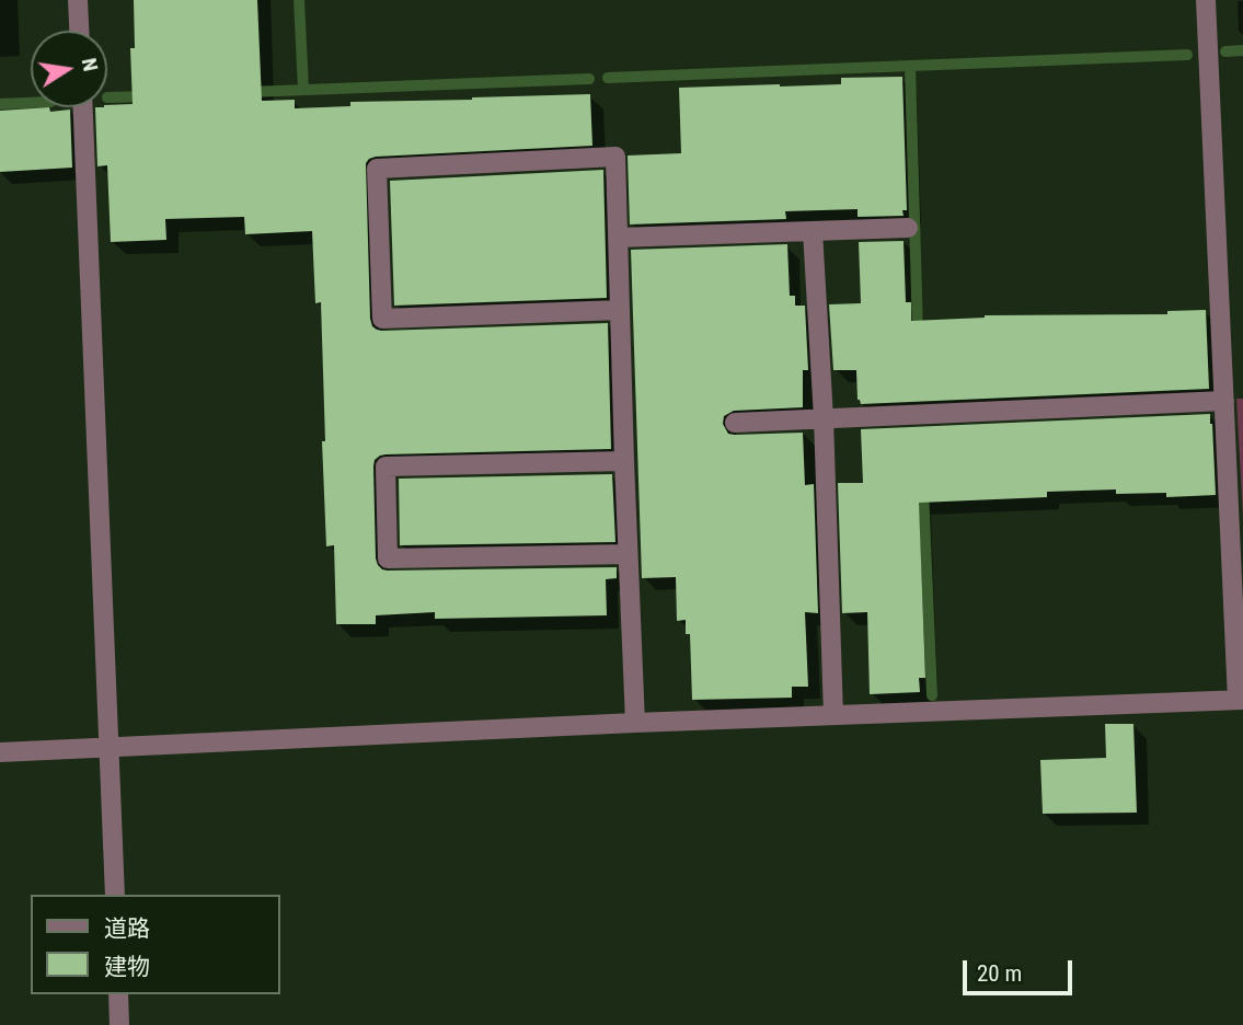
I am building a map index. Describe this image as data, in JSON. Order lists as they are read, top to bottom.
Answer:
{
  "legend": ["道路", "建物"],
  "scale_bar": "20 m",
  "north": "right"
}
